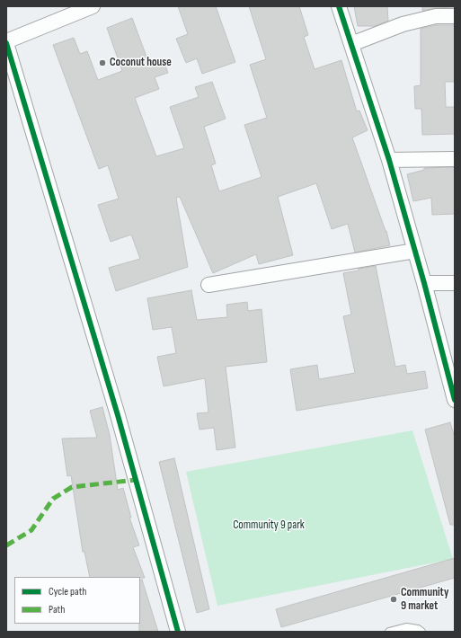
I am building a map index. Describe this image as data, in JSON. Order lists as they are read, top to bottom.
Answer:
{
  "parks": ["Community 9 park"],
  "places": ["Coconut house", "Community 9 market"],
  "legend": ["Cycle path", "Path"]
}
